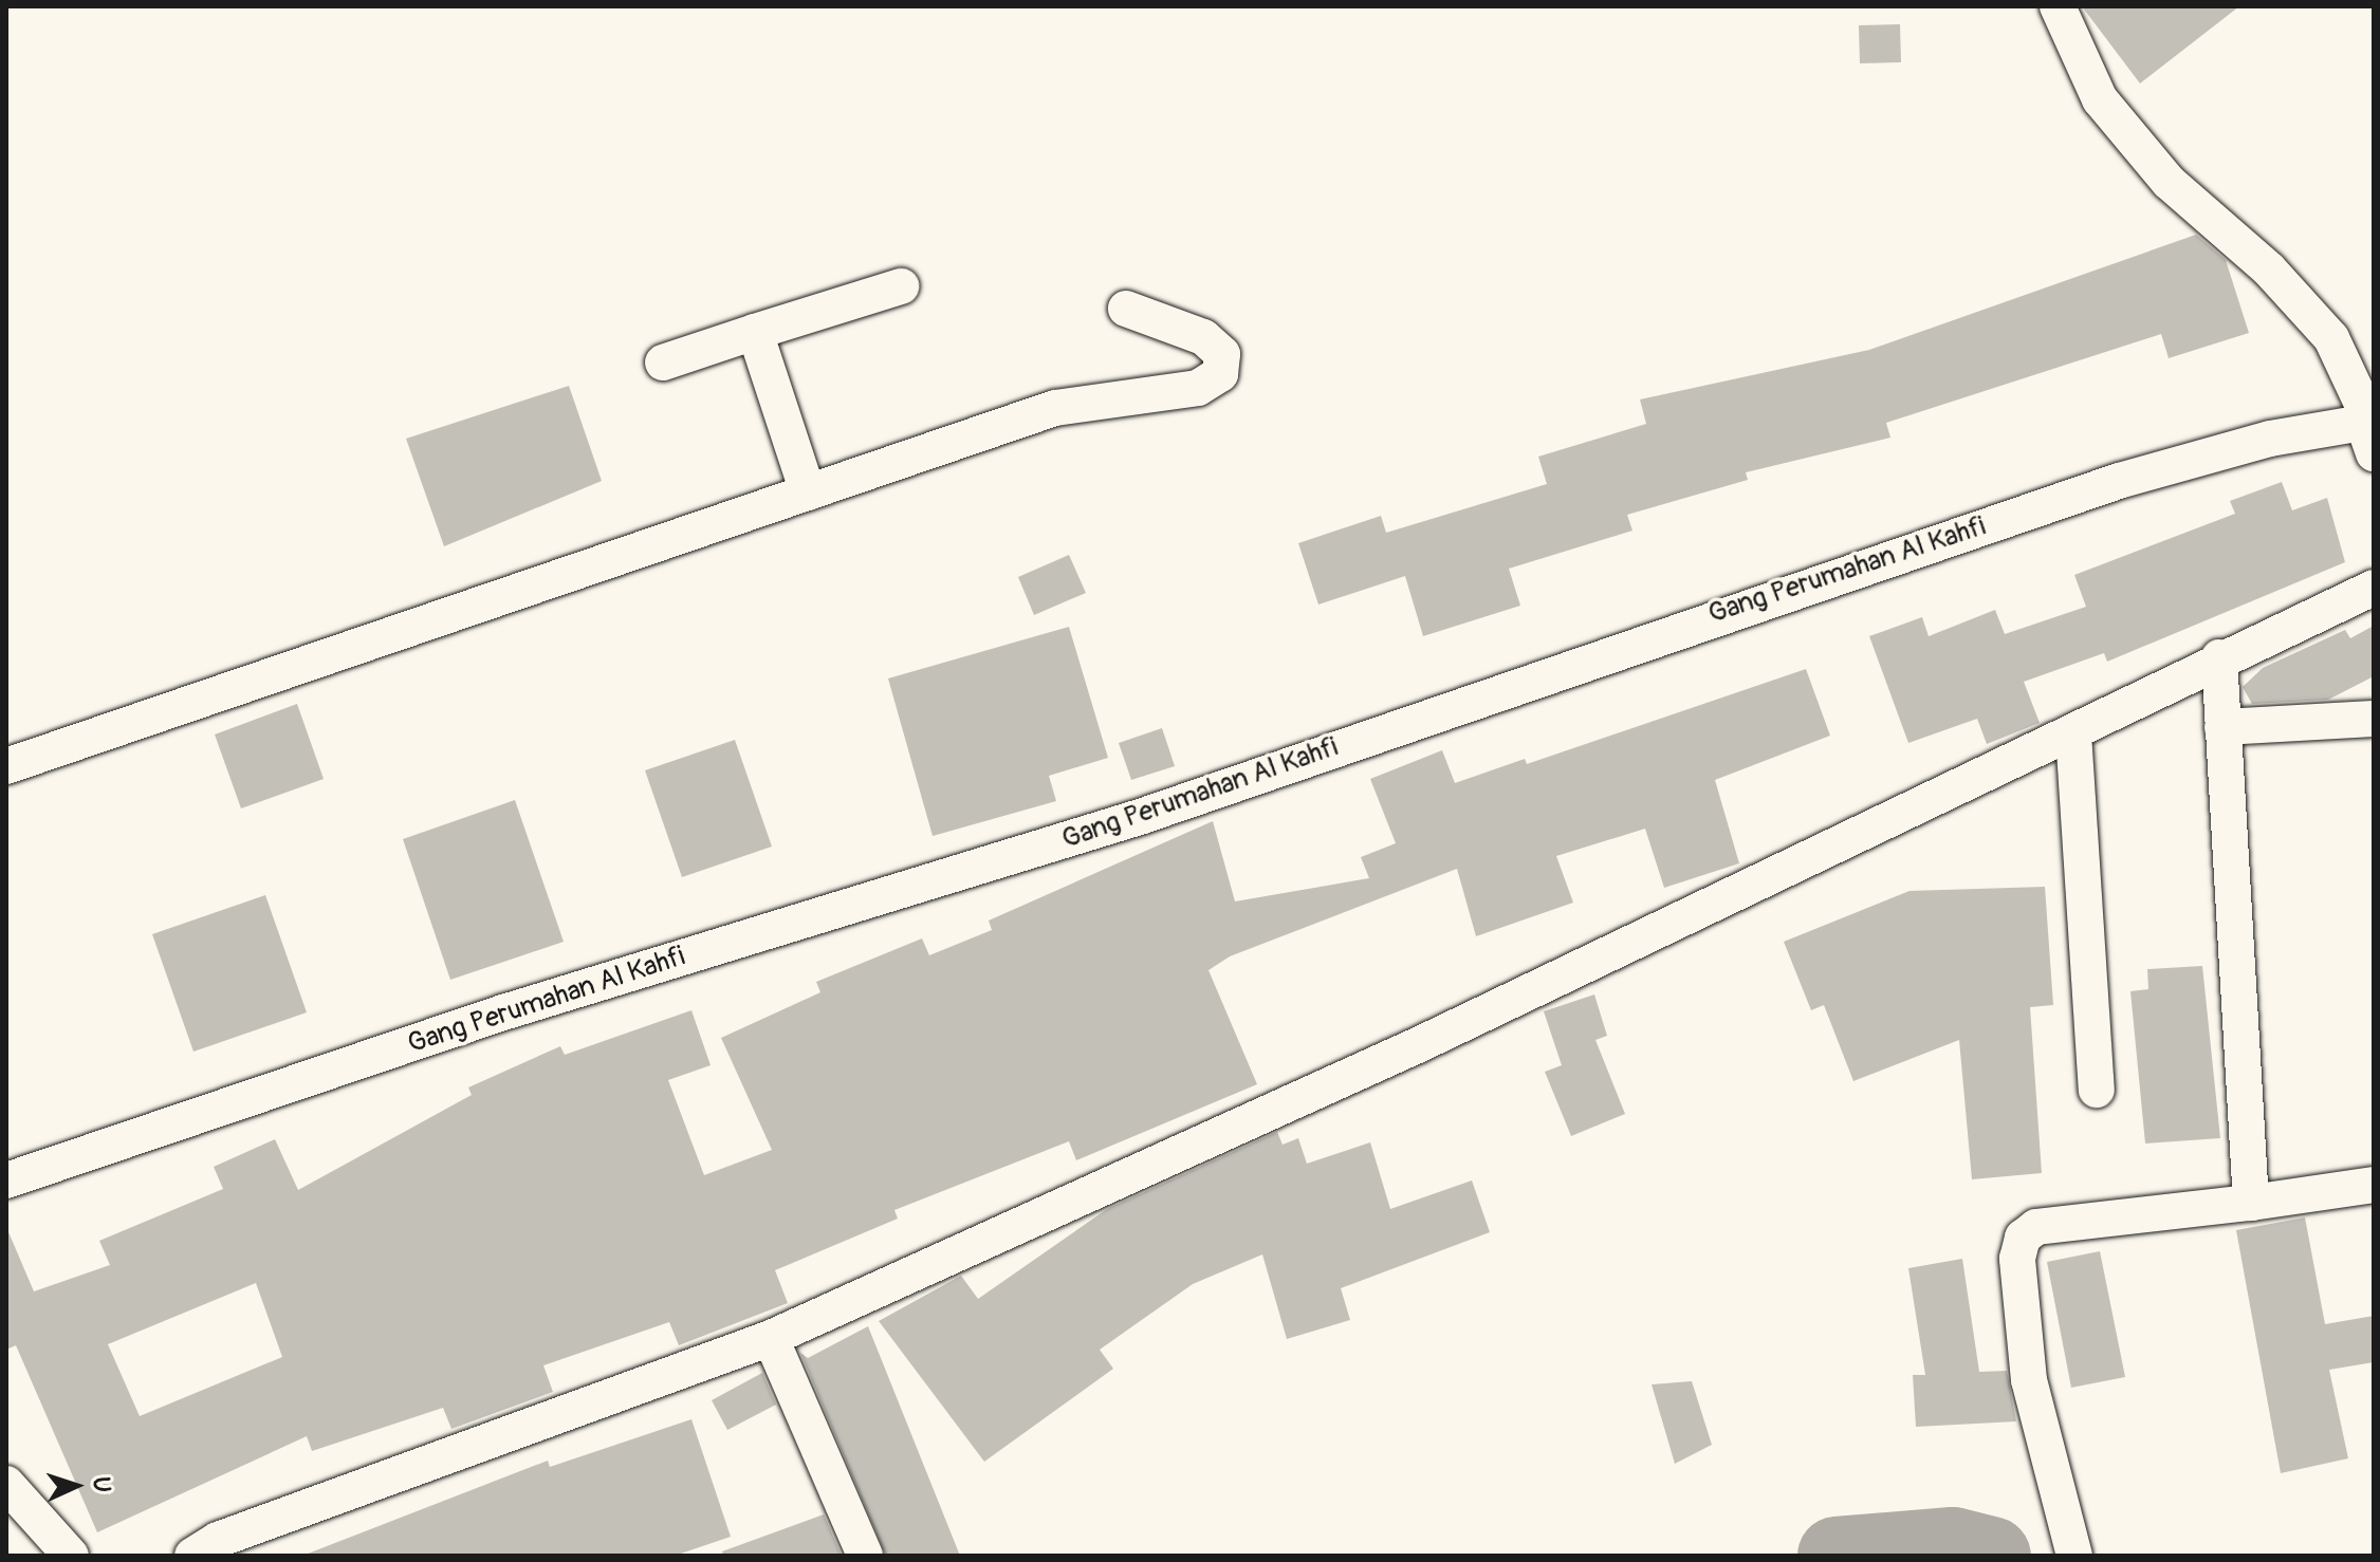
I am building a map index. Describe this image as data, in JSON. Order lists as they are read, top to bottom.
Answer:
{
  "streets": {
    "street": ["Gang Perumahan Al Kahfi"]
  },
  "north": "right"
}
